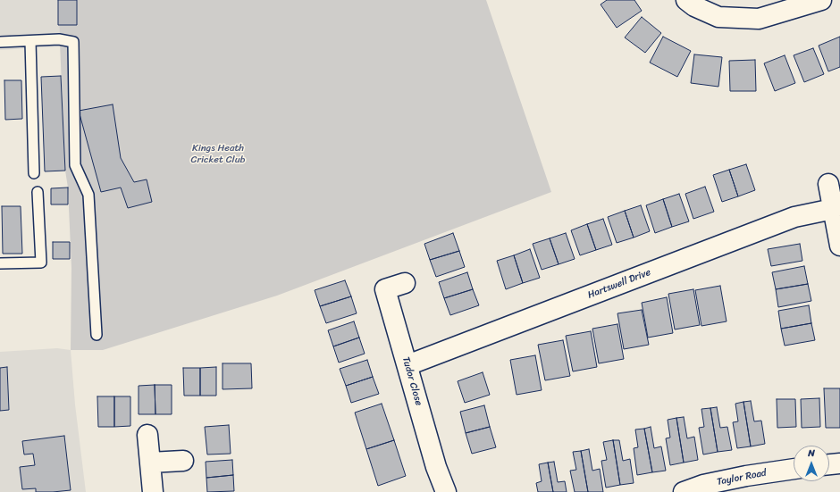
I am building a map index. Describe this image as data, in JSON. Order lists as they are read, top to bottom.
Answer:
{
  "streets": {
    "street": ["Hartswell Drive", "Tudor Close", "Taylor Road"]
  },
  "crossings": [
    ["Hartswell Drive", "Tudor Close"]
  ],
  "parks": ["Kings Heath Cricket Club"],
  "north": "top"
}
